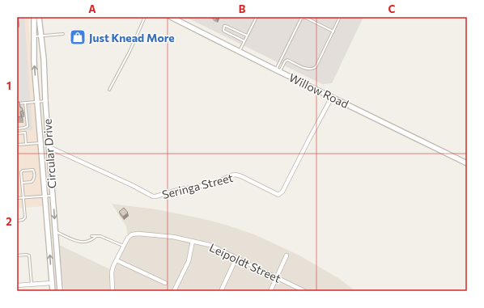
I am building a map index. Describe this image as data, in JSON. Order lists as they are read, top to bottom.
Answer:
{
  "streets": {
    "street": [
      "Willow Road",
      "Circular Drive",
      "Seringa Street",
      "Leipoldt Street"
    ]
  },
  "crossings": [
    ["Willow Road", "Seringa Street"],
    ["Circular Drive", "Seringa Street"]
  ],
  "places": {
    "shop": ["Just Knead More"]
  },
  "grid": {
    "columns": ["A", "B", "C"],
    "rows": ["1", "2"]
  }
}
